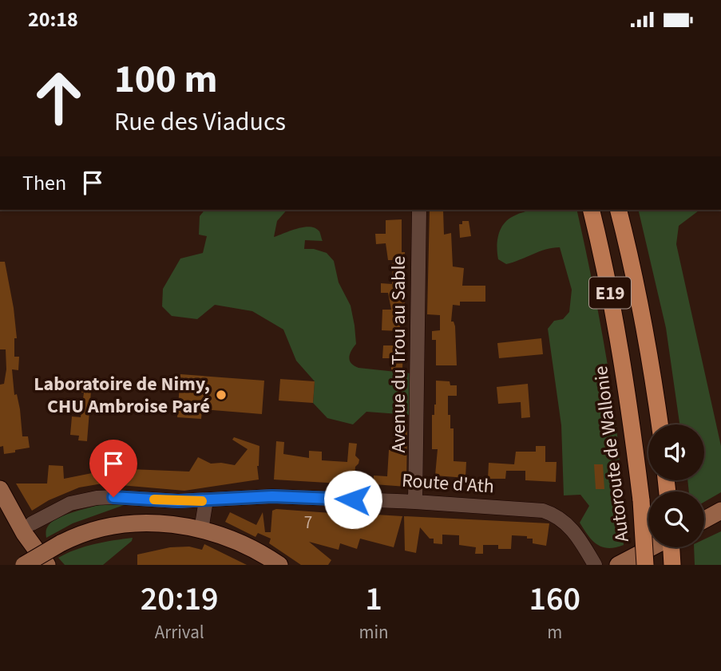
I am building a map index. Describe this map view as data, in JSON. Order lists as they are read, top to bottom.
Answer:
{
  "streets": {
    "highway": ["E19", "Autoroute de Wallonie"],
    "street": ["Avenue du Trou au Sable", "Route d'Ath"]
  },
  "crossings": [
    ["Avenue du Trou au Sable", "Route d'Ath"]
  ],
  "places": ["Laboratoire de Nimy, CHU Ambroise Paré"],
  "house_numbers": ["7"],
  "page": {
    "status": "20:18",
    "turn": ["100 m", "Rue des Viaducs"],
    "then": "Then",
    "eta": [
      "20:19",
      "Arrival",
      "1",
      "min",
      "160",
      "m"
    ]
  }
}
